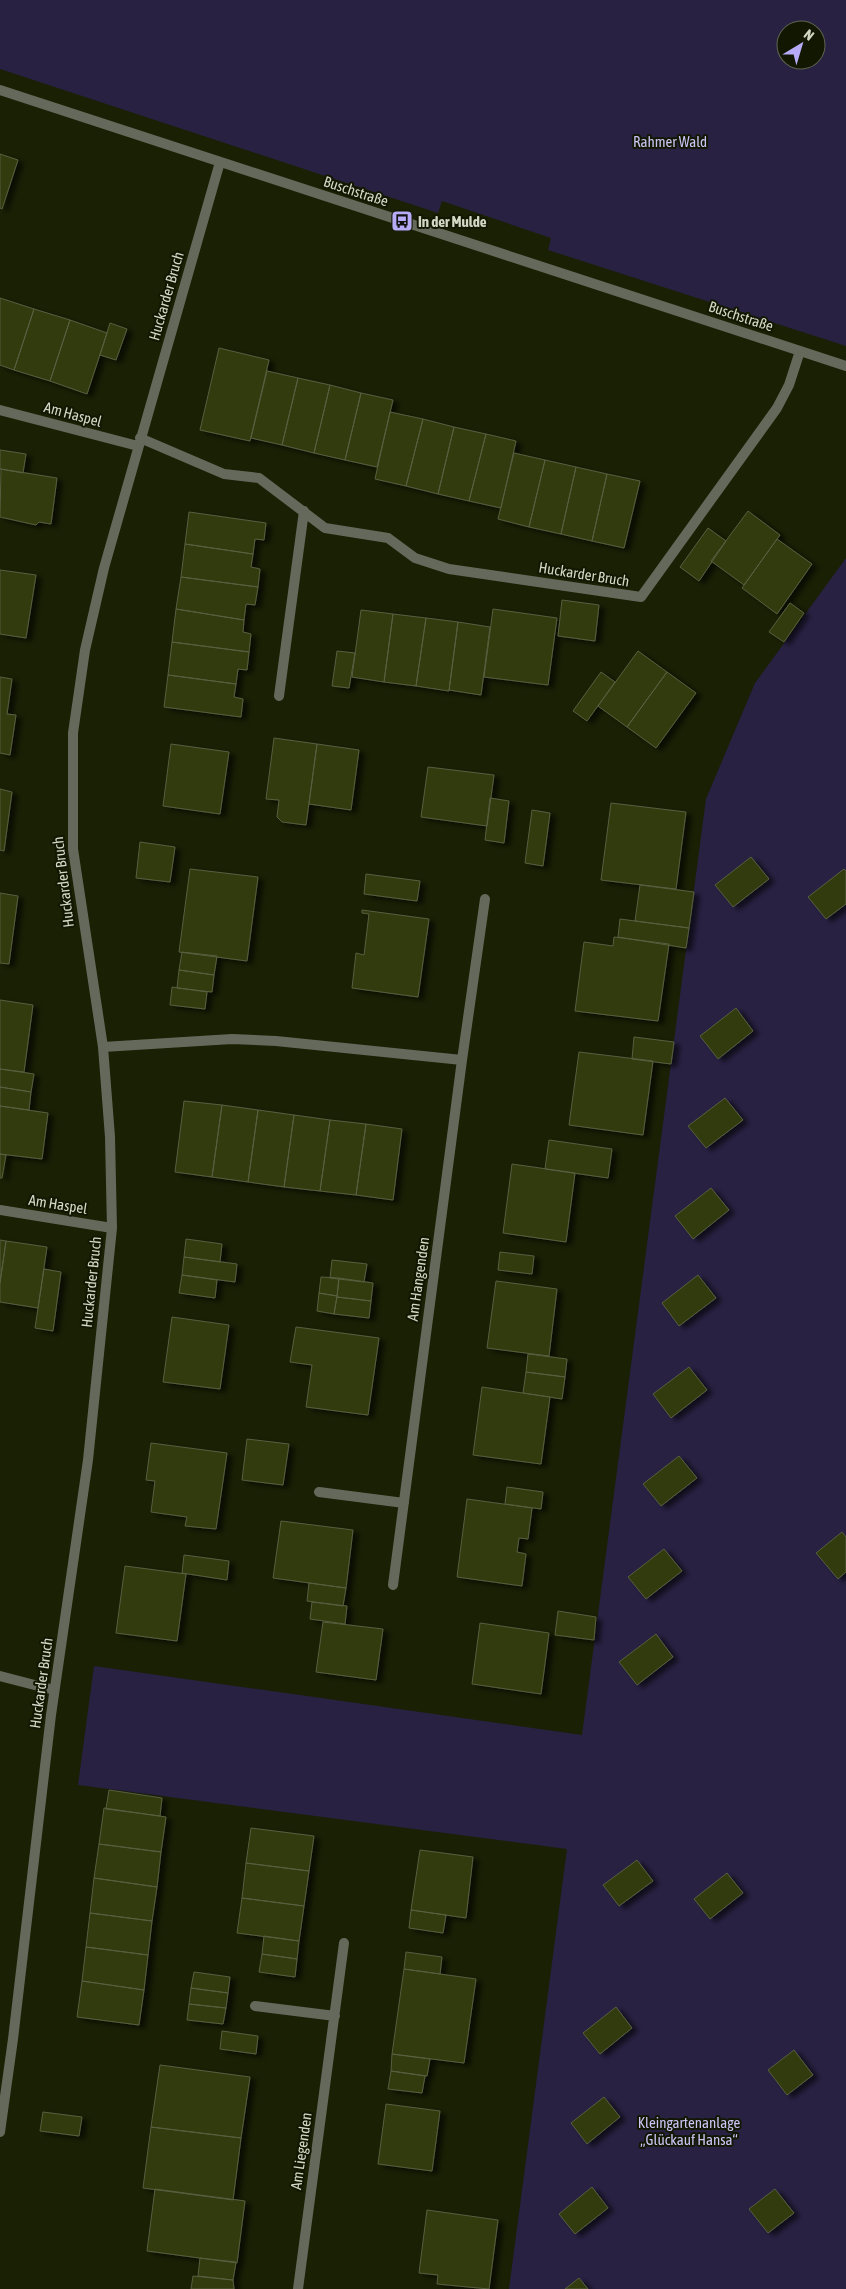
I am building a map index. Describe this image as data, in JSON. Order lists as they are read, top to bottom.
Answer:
{
  "streets": {
    "street": [
      "Buschstraße",
      "Huckarder Bruch",
      "Am Haspel",
      "Am Hangenden",
      "Am Liegenden"
    ]
  },
  "crossings": [
    ["Buschstraße", "Huckarder Bruch"],
    ["Huckarder Bruch", "Am Haspel"]
  ],
  "parks": ["Rahmer Wald", "Kleingartenanlage „Glückauf Hansa“"],
  "places": {
    "bus stop": ["In der Mulde"]
  },
  "north": "top right"
}
